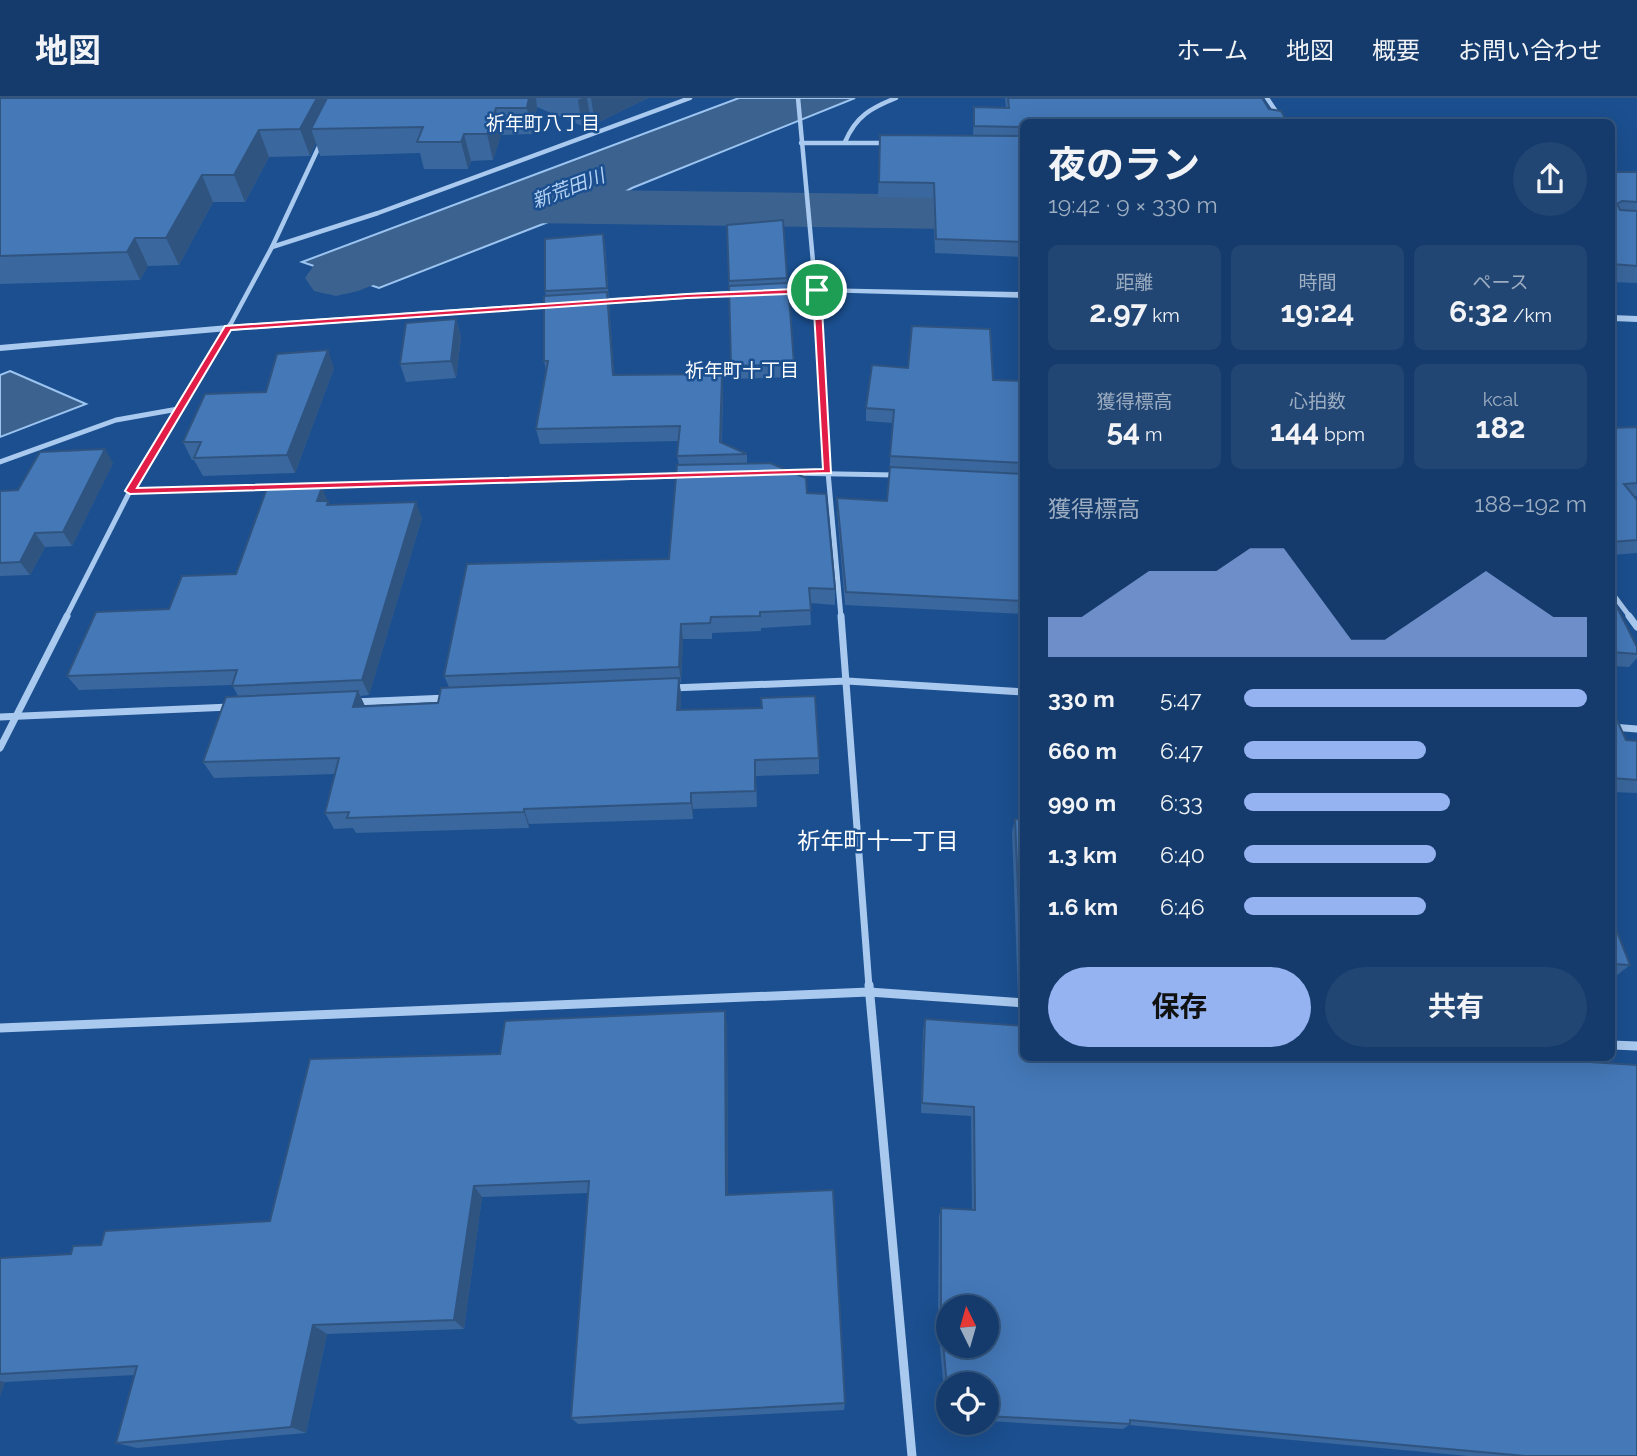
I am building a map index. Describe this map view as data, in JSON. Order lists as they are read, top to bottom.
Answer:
{
  "districts": ["祈年町八丁目", "祈年町十丁目", "祈年町十一丁目"],
  "water": ["新荒田川"],
  "north": "top",
  "page": {
    "header": "地図",
    "nav": [
      "ホーム",
      "地図",
      "概要",
      "お問い合わせ"
    ],
    "heading": ["夜のラン", "19:42 · 9 × 330 m"],
    "stats": [
      ["距離", "2.97 km"],
      ["時間", "19:24"],
      ["ペース", "6:32 /km"],
      ["獲得標高", "54 m"],
      ["心拍数", "144 bpm"],
      ["kcal", "182"]
    ],
    "chart": ["獲得標高", "188–192 m"],
    "list": [
      {
        "name": "330 m",
        "note": "5:47"
      },
      {
        "name": "660 m",
        "note": "6:47"
      },
      {
        "name": "990 m",
        "note": "6:33"
      },
      {
        "name": "1.3 km",
        "note": "6:40"
      },
      {
        "name": "1.6 km",
        "note": "6:46"
      }
    ],
    "buttons": ["保存", "共有"]
  }
}
